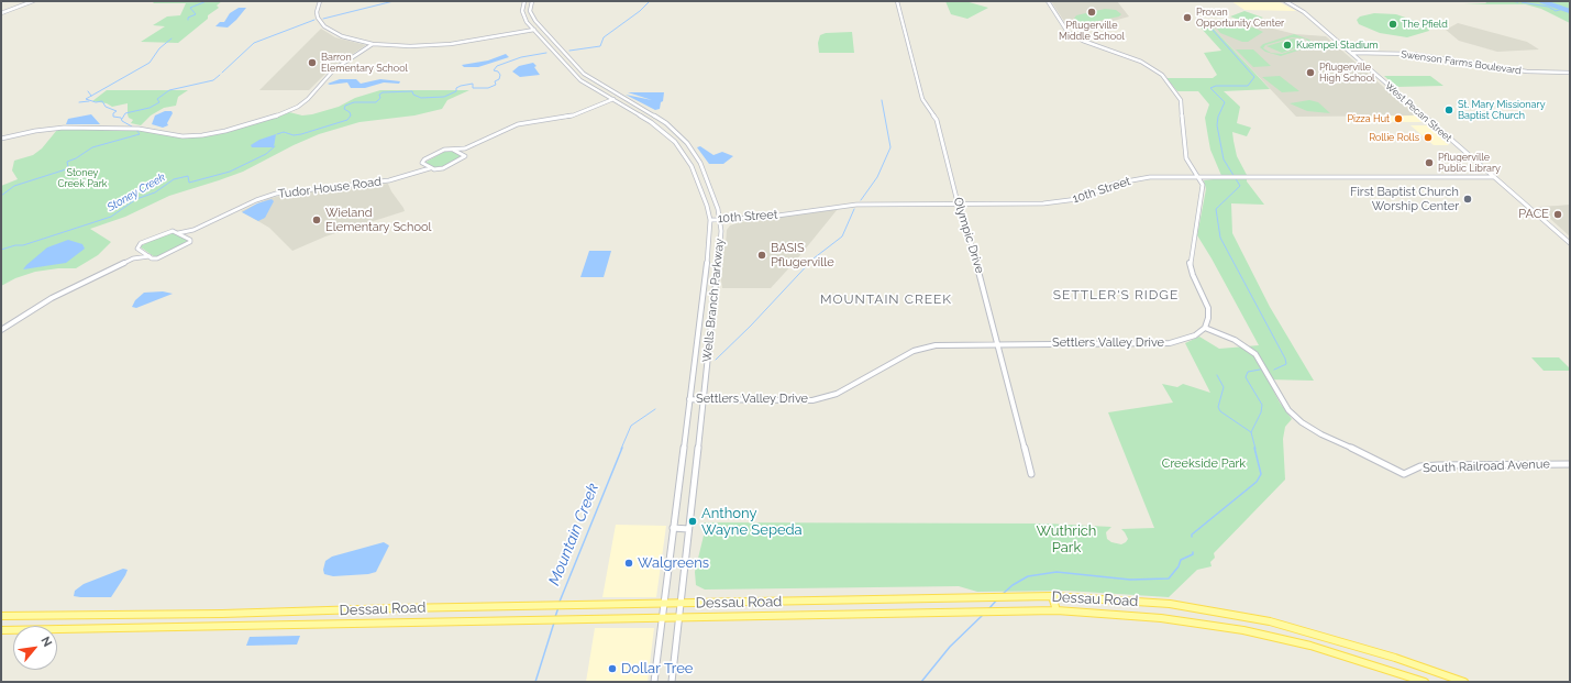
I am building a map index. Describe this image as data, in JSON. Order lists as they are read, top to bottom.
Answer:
{
  "streets": {
    "main road": ["Dessau Road"],
    "street": [
      "Swenson Farms Boulevard",
      "West Pecan Street",
      "Tudor House Road",
      "10th Street",
      "Olympic Drive",
      "Wells Branch Parkway",
      "Settlers Valley Drive",
      "South Railroad Avenue"
    ]
  },
  "crossings": [
    ["Swenson Farms Boulevard", "West Pecan Street"],
    ["West Pecan Street", "10th Street"],
    ["10th Street", "Olympic Drive"],
    ["10th Street", "Wells Branch Parkway"],
    ["Olympic Drive", "Settlers Valley Drive"],
    ["Wells Branch Parkway", "Settlers Valley Drive"],
    ["Wells Branch Parkway", "Dessau Road"],
    ["Settlers Valley Drive", "South Railroad Avenue"]
  ],
  "districts": ["SETTLER'S RIDGE", "MOUNTAIN CREEK"],
  "water": ["Stoney Creek", "Mountain Creek"],
  "parks": ["Stoney Creek Park", "Creekside Park", "Wuthrich Park"],
  "places": [
    "Pflugerville Middle School",
    "Provan Opportunity Center",
    "The Pfield",
    "Kuempel Stadium",
    "Barron Elementary School",
    "Pflugerville High School",
    "St. Mary Missionary Baptist Church",
    "Pizza Hut",
    "Rollie Rolls",
    "Pflugerville Public Library",
    "First Baptist Church Worship Center",
    "PACE",
    "Wieland Elementary School",
    "BASIS Pflugerville",
    "Anthony Wayne Sepeda",
    "Walgreens",
    "Dollar Tree"
  ],
  "north": "top right"
}
